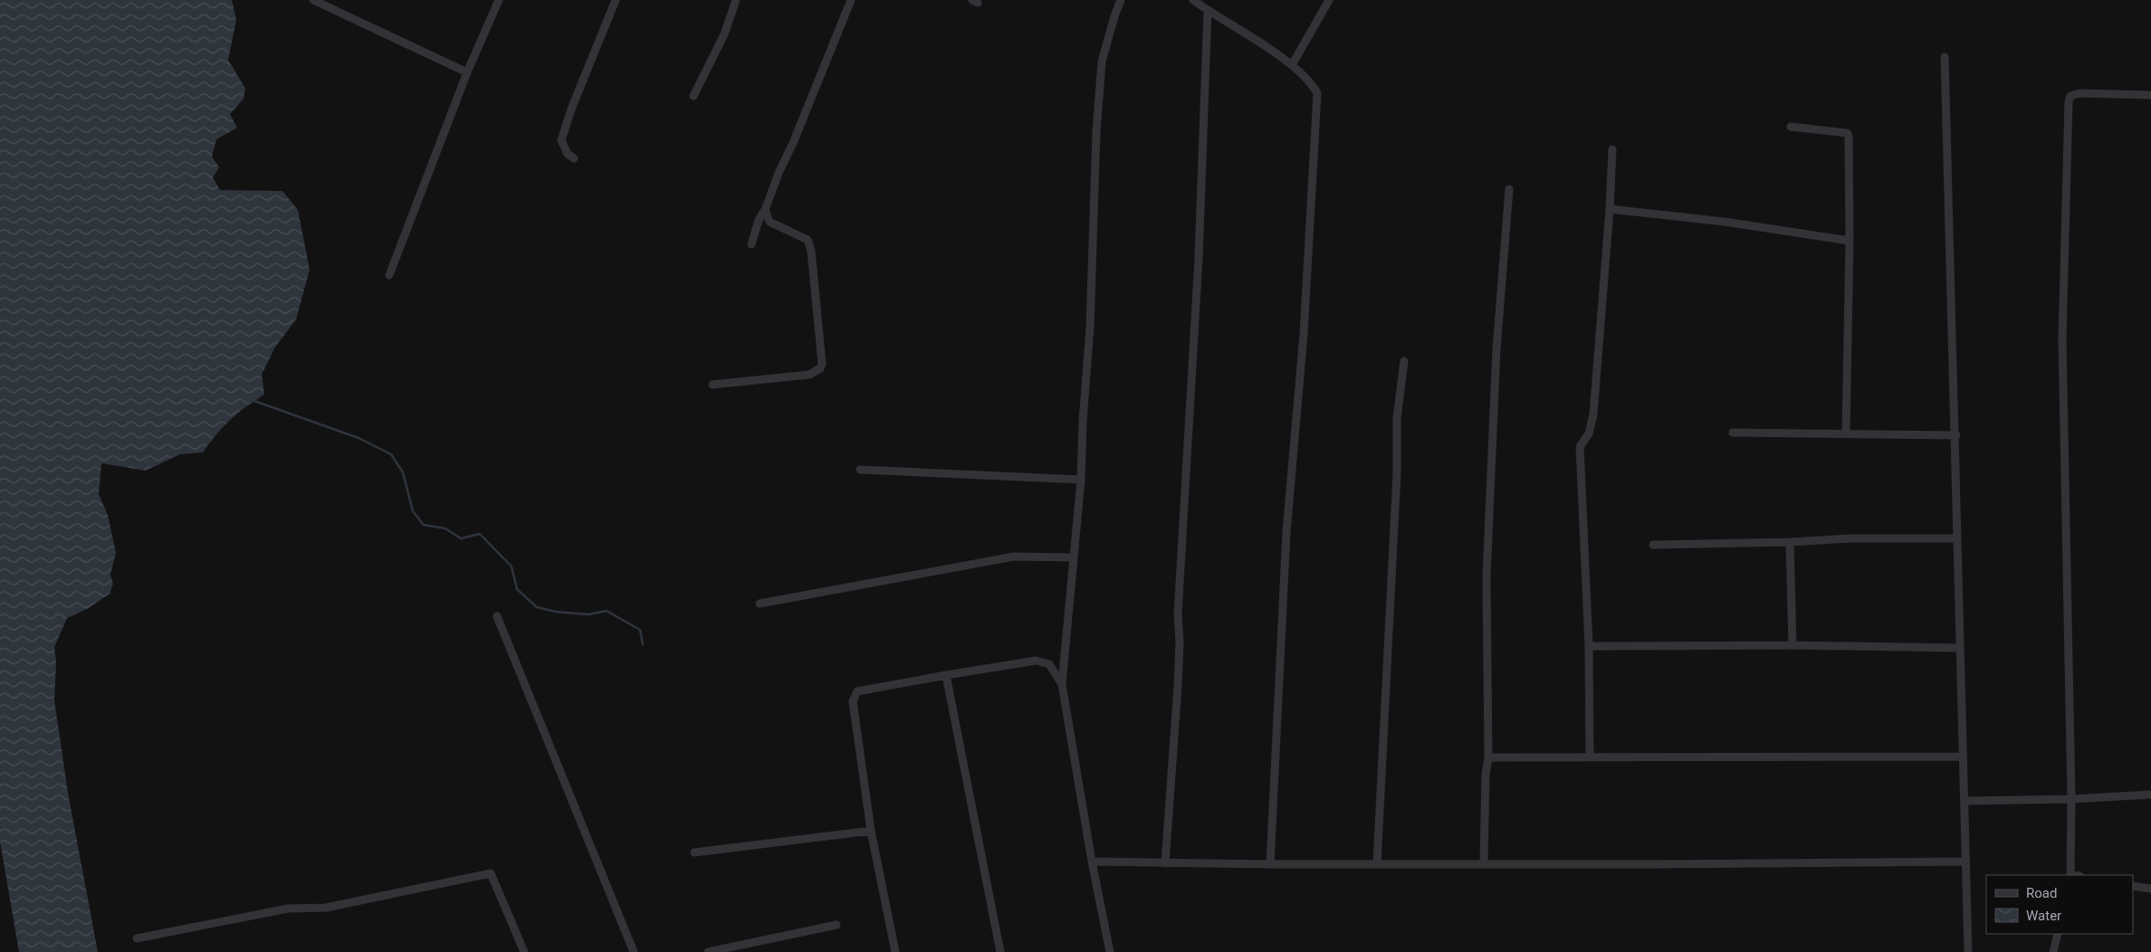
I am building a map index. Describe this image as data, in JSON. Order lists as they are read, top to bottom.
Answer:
{
  "legend": ["Road", "Water"]
}
